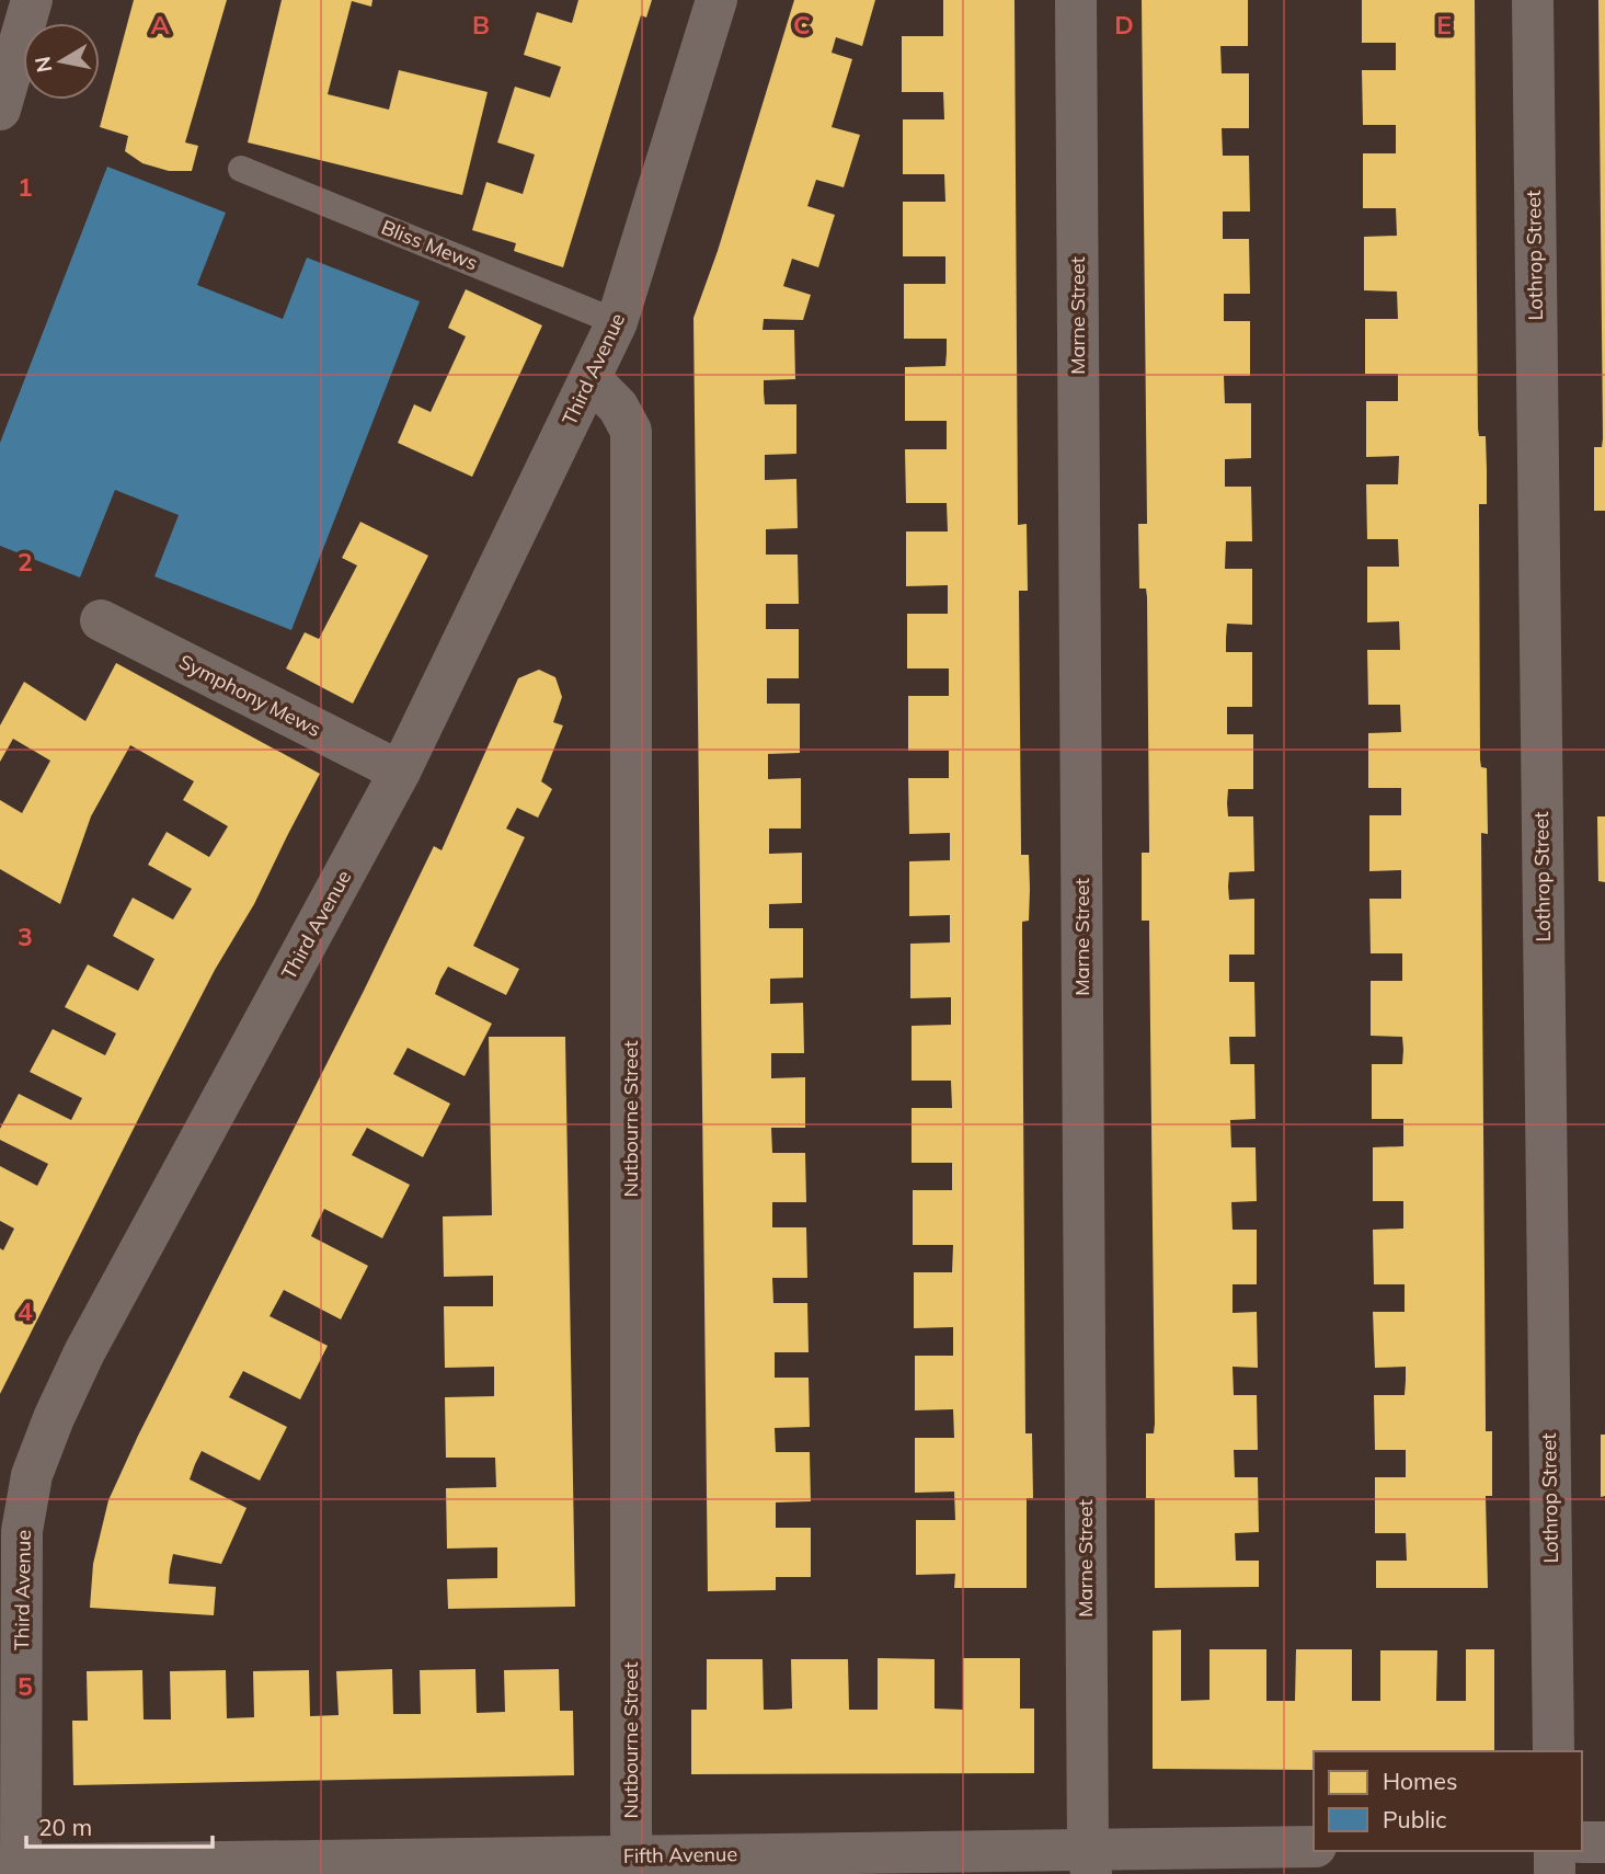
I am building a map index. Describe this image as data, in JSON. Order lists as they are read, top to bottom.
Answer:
{
  "streets": {
    "street": [
      "Lothrop Street",
      "Marne Street",
      "Third Avenue",
      "Symphony Mews",
      "Nutbourne Street",
      "Fifth Avenue"
    ],
    "lane": ["Bliss Mews"]
  },
  "crossings": [
    ["Bliss Mews", "Third Avenue"],
    ["Marne Street", "Fifth Avenue"],
    ["Third Avenue", "Symphony Mews"],
    ["Third Avenue", "Nutbourne Street"],
    ["Third Avenue", "Fifth Avenue"],
    ["Nutbourne Street", "Fifth Avenue"]
  ],
  "legend": ["Homes", "Public"],
  "scale_bar": "20 m",
  "north": "left",
  "grid": {
    "columns": [
      "A",
      "B",
      "C",
      "D",
      "E"
    ],
    "rows": [
      "1",
      "2",
      "3",
      "4",
      "5"
    ]
  }
}
